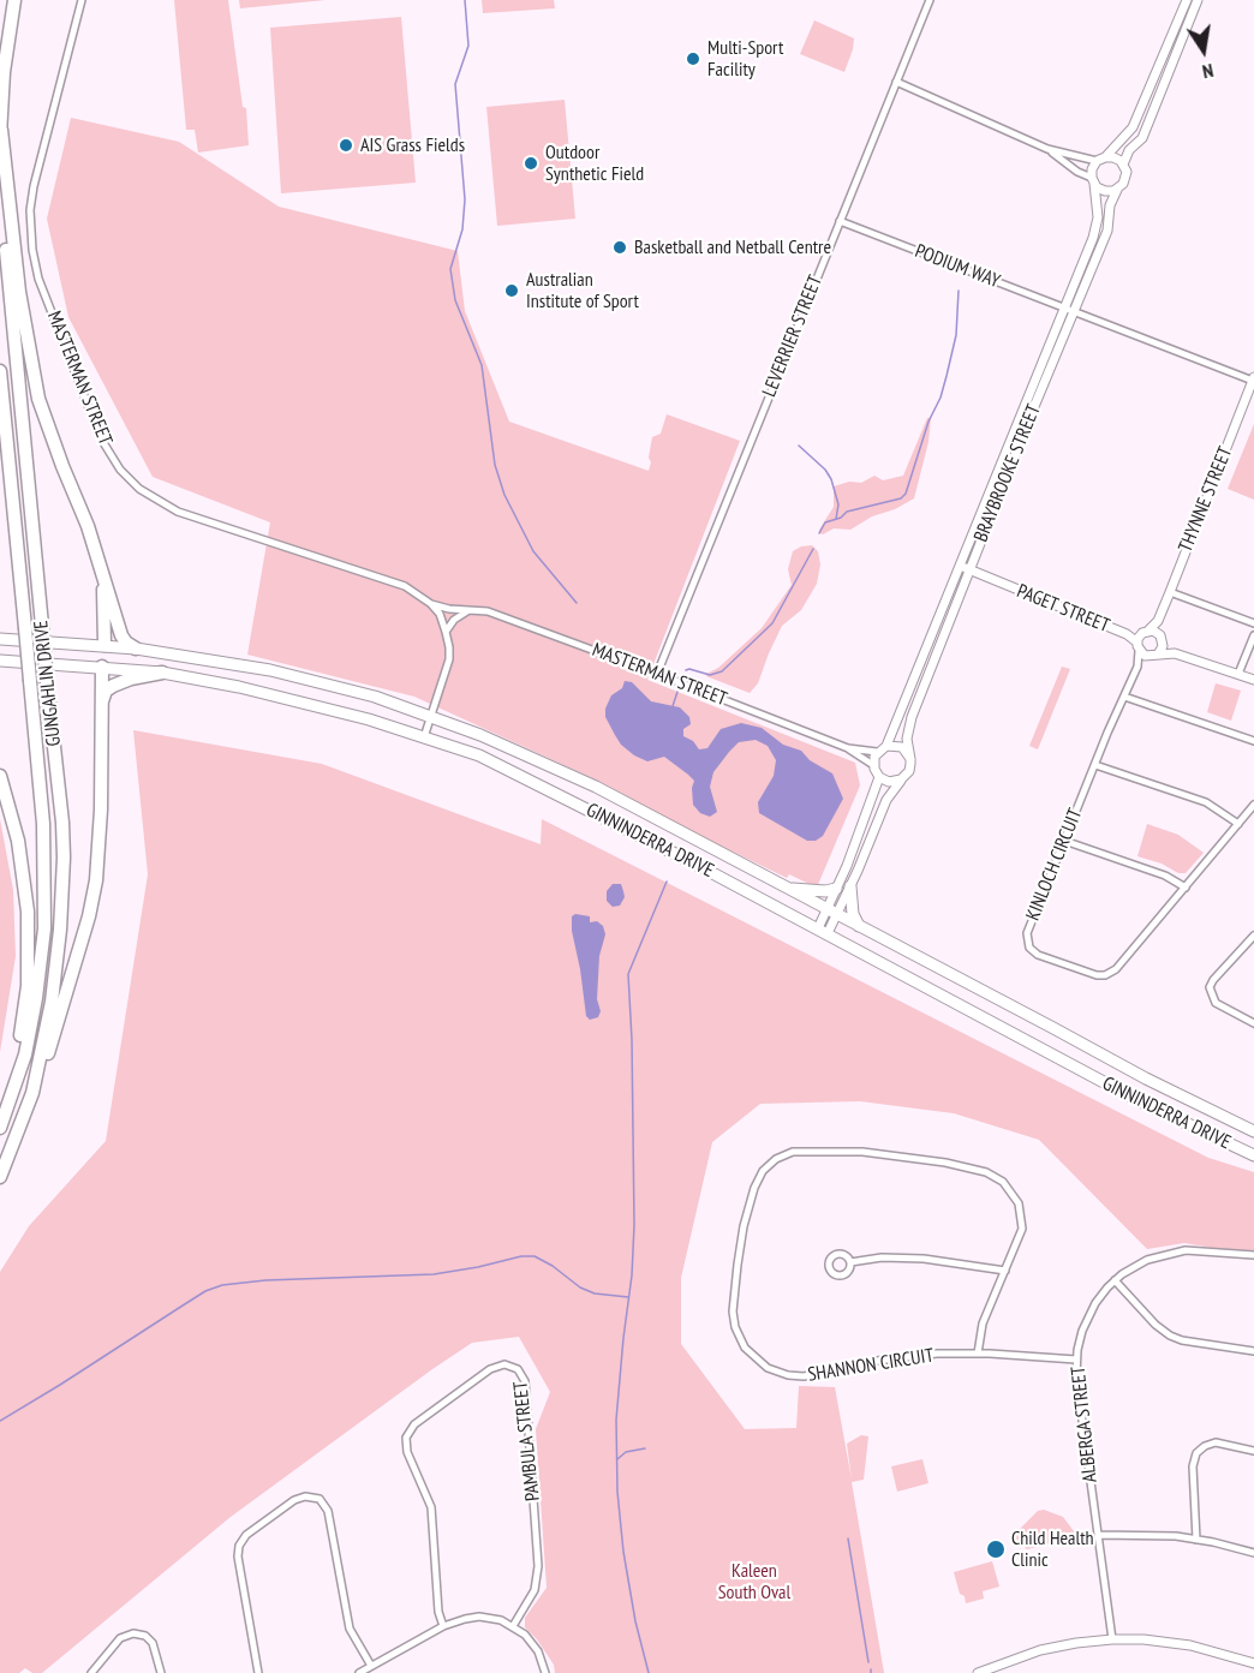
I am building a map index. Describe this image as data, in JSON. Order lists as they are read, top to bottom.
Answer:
{
  "streets": {
    "highway": ["GUNGAHLIN DRIVE"],
    "main road": ["GINNINDERRA DRIVE"],
    "street": [
      "PODIUM WAY",
      "LEVERRIER STREET",
      "MASTERMAN STREET",
      "BRAYBROOKE STREET",
      "THYNNE STREET",
      "PAGET STREET",
      "KINLOCH CIRCUIT",
      "SHANNON CIRCUIT",
      "ALBERGA STREET",
      "PAMBULA STREET"
    ]
  },
  "crossings": [
    ["PODIUM WAY", "LEVERRIER STREET"],
    ["PODIUM WAY", "BRAYBROOKE STREET"],
    ["PODIUM WAY", "THYNNE STREET"],
    ["LEVERRIER STREET", "MASTERMAN STREET"],
    ["MASTERMAN STREET", "BRAYBROOKE STREET"],
    ["BRAYBROOKE STREET", "PAGET STREET"],
    ["THYNNE STREET", "PAGET STREET"],
    ["THYNNE STREET", "KINLOCH CIRCUIT"],
    ["PAGET STREET", "KINLOCH CIRCUIT"],
    ["SHANNON CIRCUIT", "ALBERGA STREET"]
  ],
  "parks": ["Kaleen South Oval"],
  "places": [
    "Multi-Sport Facility",
    "AIS Grass Fields",
    "Outdoor Synthetic Field",
    "Basketball and Netball Centre",
    "Australian Institute of Sport",
    "Child Health Clinic"
  ],
  "north": "bottom"
}
